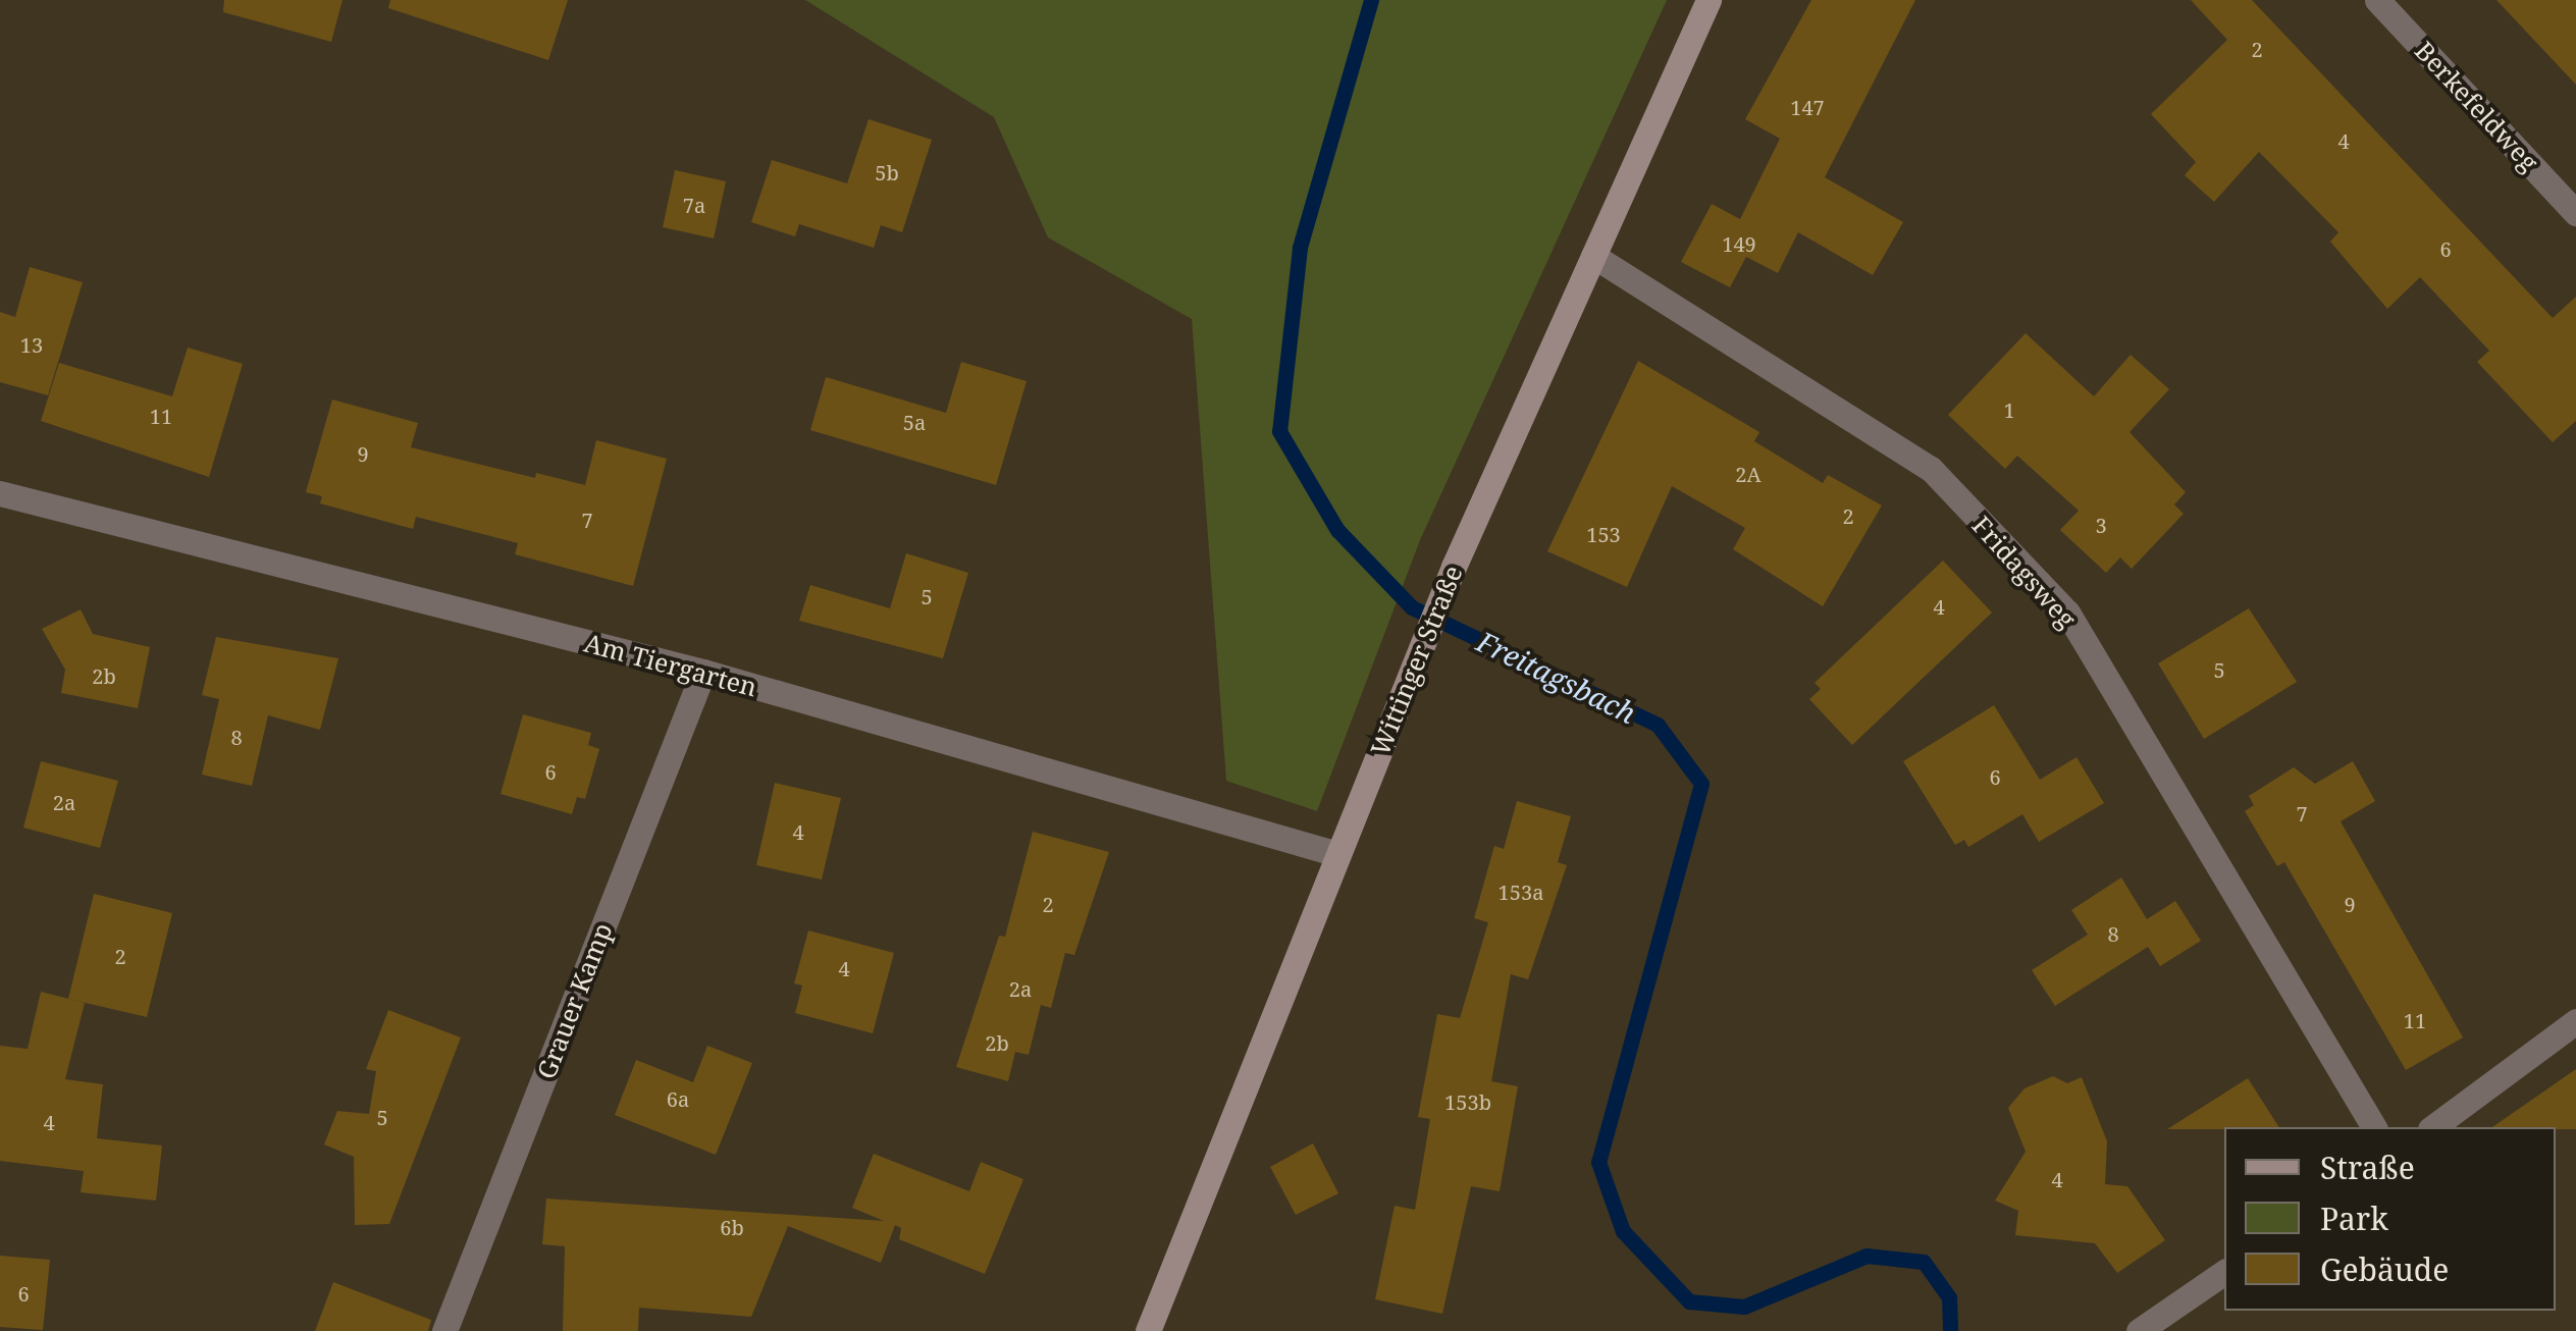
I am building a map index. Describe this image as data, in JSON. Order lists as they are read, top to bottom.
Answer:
{
  "streets": {
    "main road": ["Wittinger Straße"],
    "street": [
      "Berkefeldweg",
      "Fridagsweg",
      "Am Tiergarten",
      "Grauer Kamp"
    ]
  },
  "crossings": [
    ["Fridagsweg", "Wittinger Straße"],
    ["Wittinger Straße", "Am Tiergarten"],
    ["Am Tiergarten", "Grauer Kamp"]
  ],
  "water": ["Freitagsbach"],
  "house_numbers": [
    "2",
    "147",
    "4",
    "5b",
    "7a",
    "149",
    "6",
    "13",
    "1",
    "11",
    "5a",
    "9",
    "2A",
    "2",
    "7",
    "3",
    "153",
    "5",
    "4",
    "5",
    "2b",
    "8",
    "6",
    "6",
    "2a",
    "7",
    "4",
    "153a",
    "2",
    "9",
    "8",
    "2",
    "4",
    "2a",
    "11",
    "2b",
    "6a",
    "153b",
    "5",
    "4",
    "4",
    "6b",
    "6"
  ],
  "legend": ["Straße", "Park", "Gebäude"]
}
